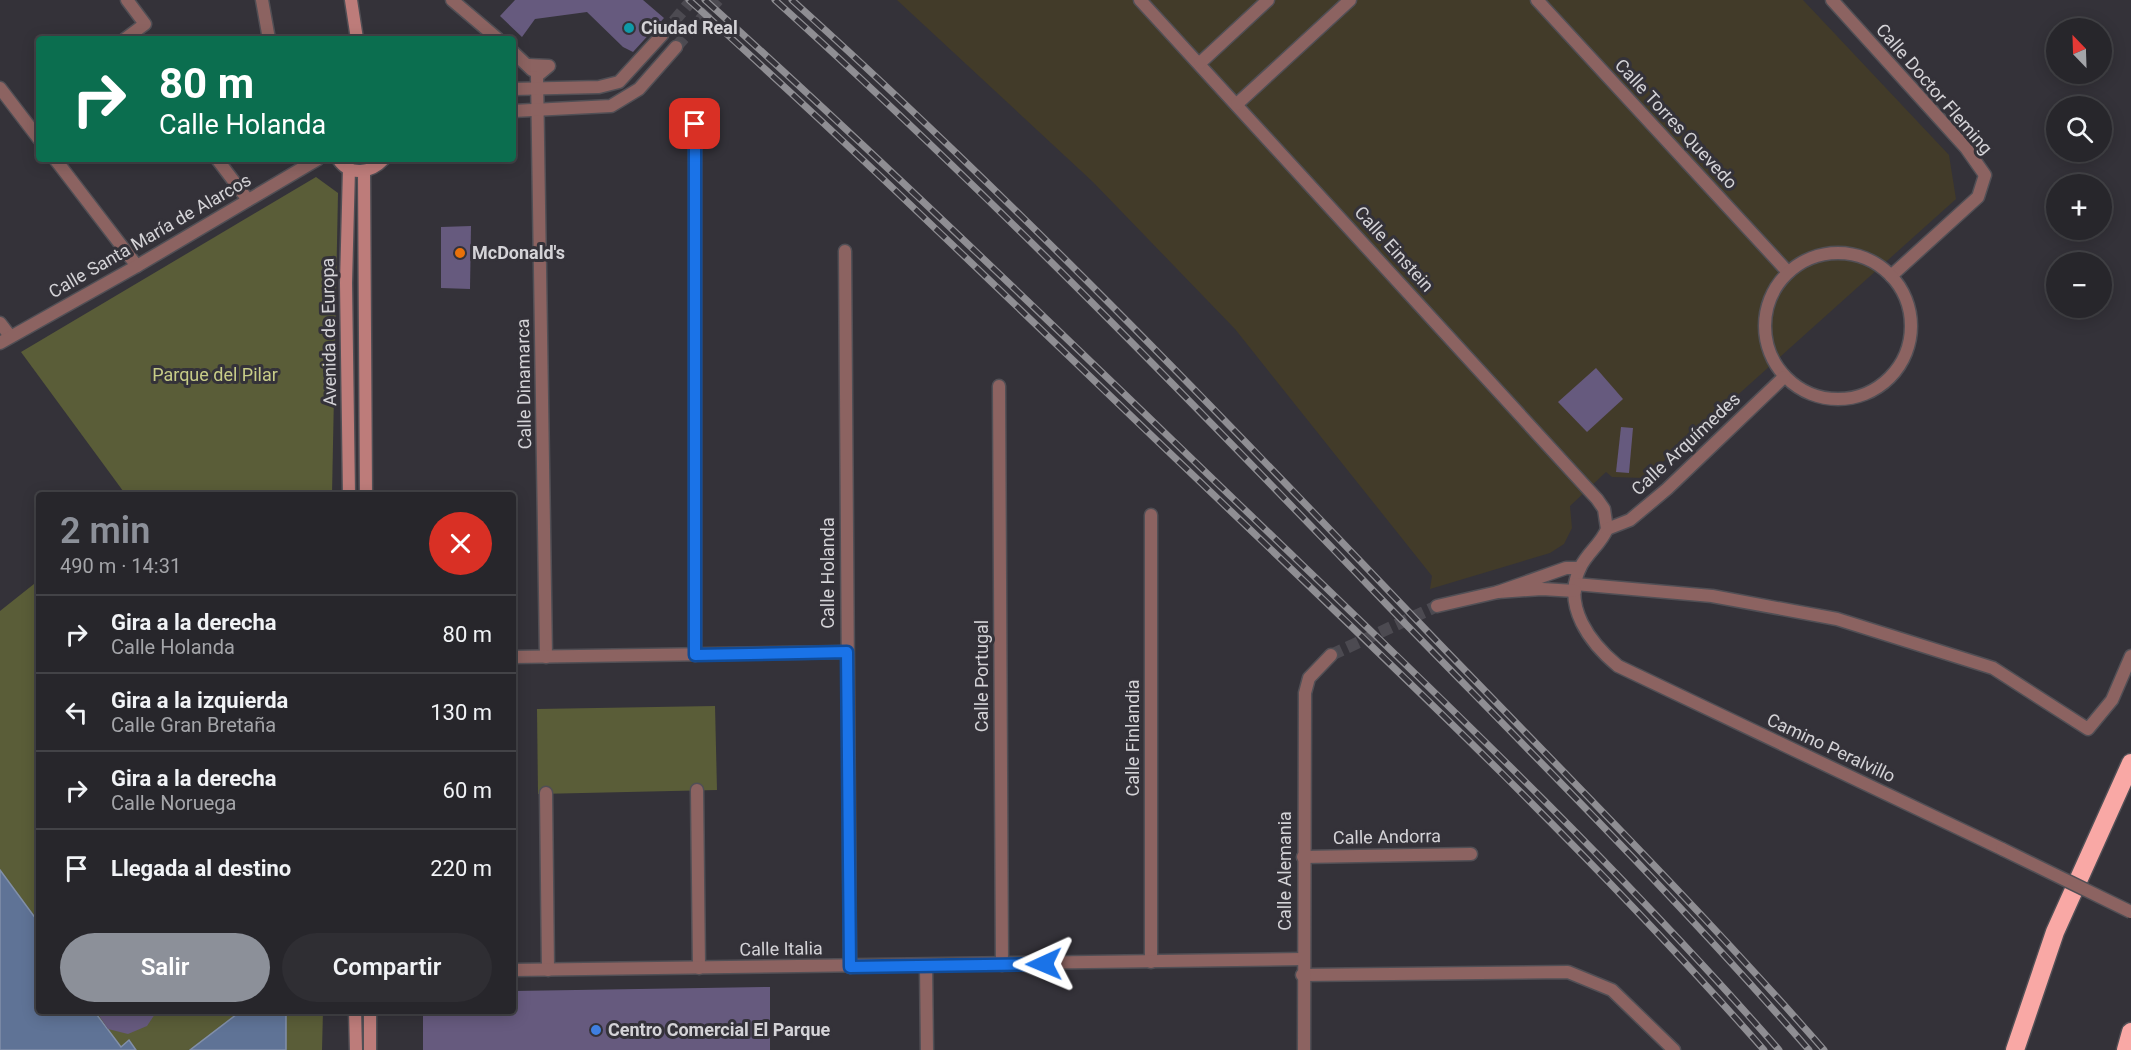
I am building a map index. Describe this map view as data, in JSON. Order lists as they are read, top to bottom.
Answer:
{
  "streets": {
    "main road": ["Avenida de Europa"],
    "street": [
      "Calle Doctor Fleming",
      "Calle Torres Quevedo",
      "Calle Santa María de Alarcos",
      "Calle Einstein",
      "Calle Dinamarca",
      "Calle Arquímedes",
      "Calle Holanda",
      "Calle Portugal",
      "Calle Finlandia",
      "Camino Peralvillo",
      "Calle Andorra",
      "Calle Alemania",
      "Calle Italia"
    ]
  },
  "crossings": [
    ["Calle Doctor Fleming", "Calle Torres Quevedo"],
    ["Calle Doctor Fleming", "Calle Arquímedes"],
    ["Calle Torres Quevedo", "Calle Arquímedes"],
    ["Calle Einstein", "Calle Arquímedes"],
    ["Calle Holanda", "Calle Italia"],
    ["Calle Portugal", "Calle Italia"],
    ["Calle Finlandia", "Calle Italia"],
    ["Calle Andorra", "Calle Alemania"],
    ["Calle Alemania", "Calle Italia"]
  ],
  "parks": ["Parque del Pilar"],
  "places": ["Ciudad Real", "McDonald's", "Centro Comercial El Parque"],
  "north": "top left",
  "page": {
    "map_buttons": ["+", "−"],
    "turn": ["80 m", "Calle Holanda"],
    "heading": ["2 min", "490 m · 14:31"],
    "list": [
      {
        "name": "Gira a la derecha",
        "note": "Calle Holanda",
        "value": "80 m"
      },
      {
        "name": "Gira a la izquierda",
        "note": "Calle Gran Bretaña",
        "value": "130 m"
      },
      {
        "name": "Gira a la derecha",
        "note": "Calle Noruega",
        "value": "60 m"
      },
      {
        "name": "Llegada al destino",
        "value": "220 m"
      }
    ],
    "buttons": ["Salir", "Compartir"]
  }
}
